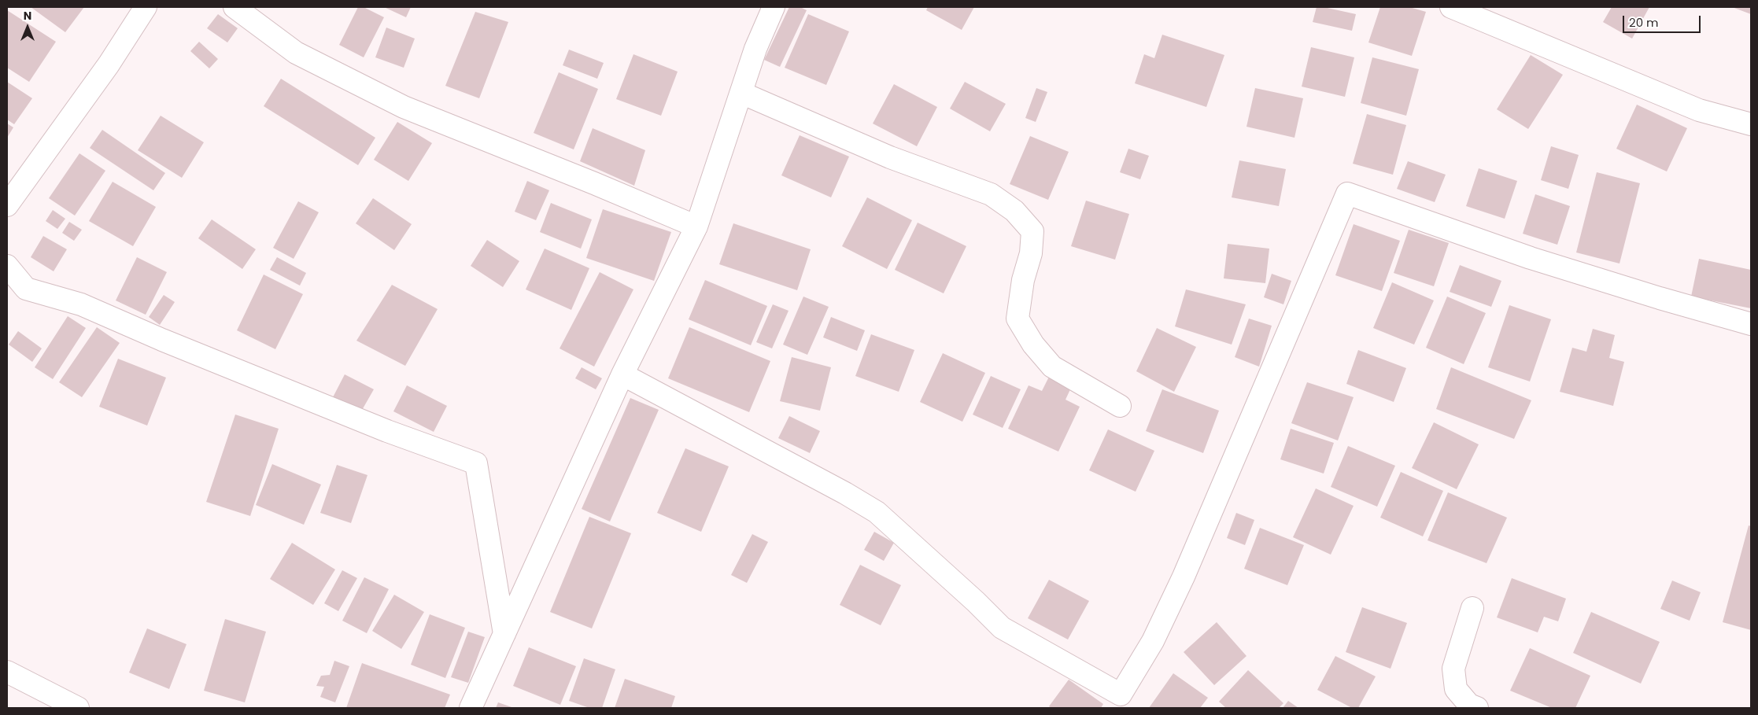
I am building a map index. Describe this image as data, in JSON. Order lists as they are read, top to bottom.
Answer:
{
  "scale_bar": "20 m",
  "north": "top"
}
